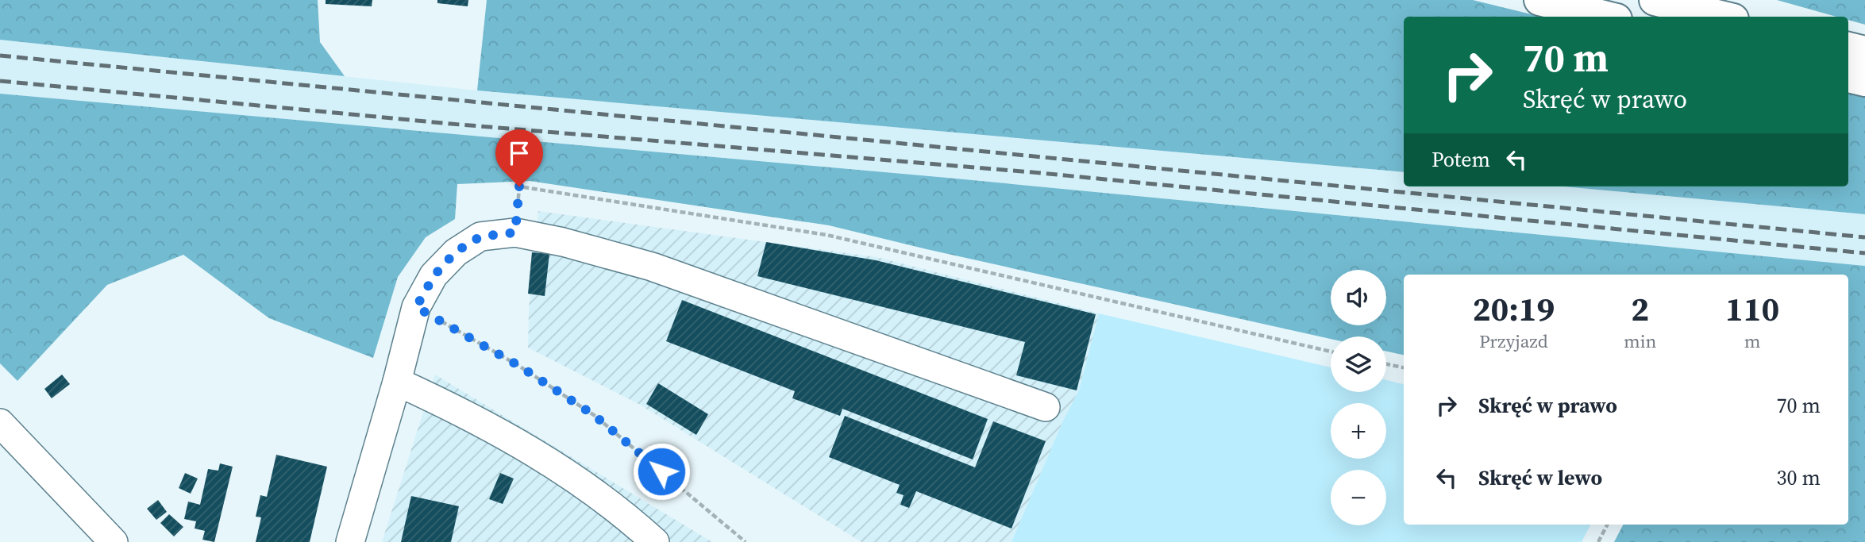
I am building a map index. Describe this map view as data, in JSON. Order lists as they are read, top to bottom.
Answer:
{
  "page": {
    "turn": ["70 m", "Skręć w prawo"],
    "then": "Potem",
    "map_buttons": ["+", "−"],
    "eta": [
      "20:19",
      "Przyjazd",
      "2",
      "min",
      "110",
      "m"
    ],
    "list": [
      {
        "name": "Skręć w prawo",
        "value": "70 m"
      },
      {
        "name": "Skręć w lewo",
        "value": "30 m"
      }
    ]
  }
}
